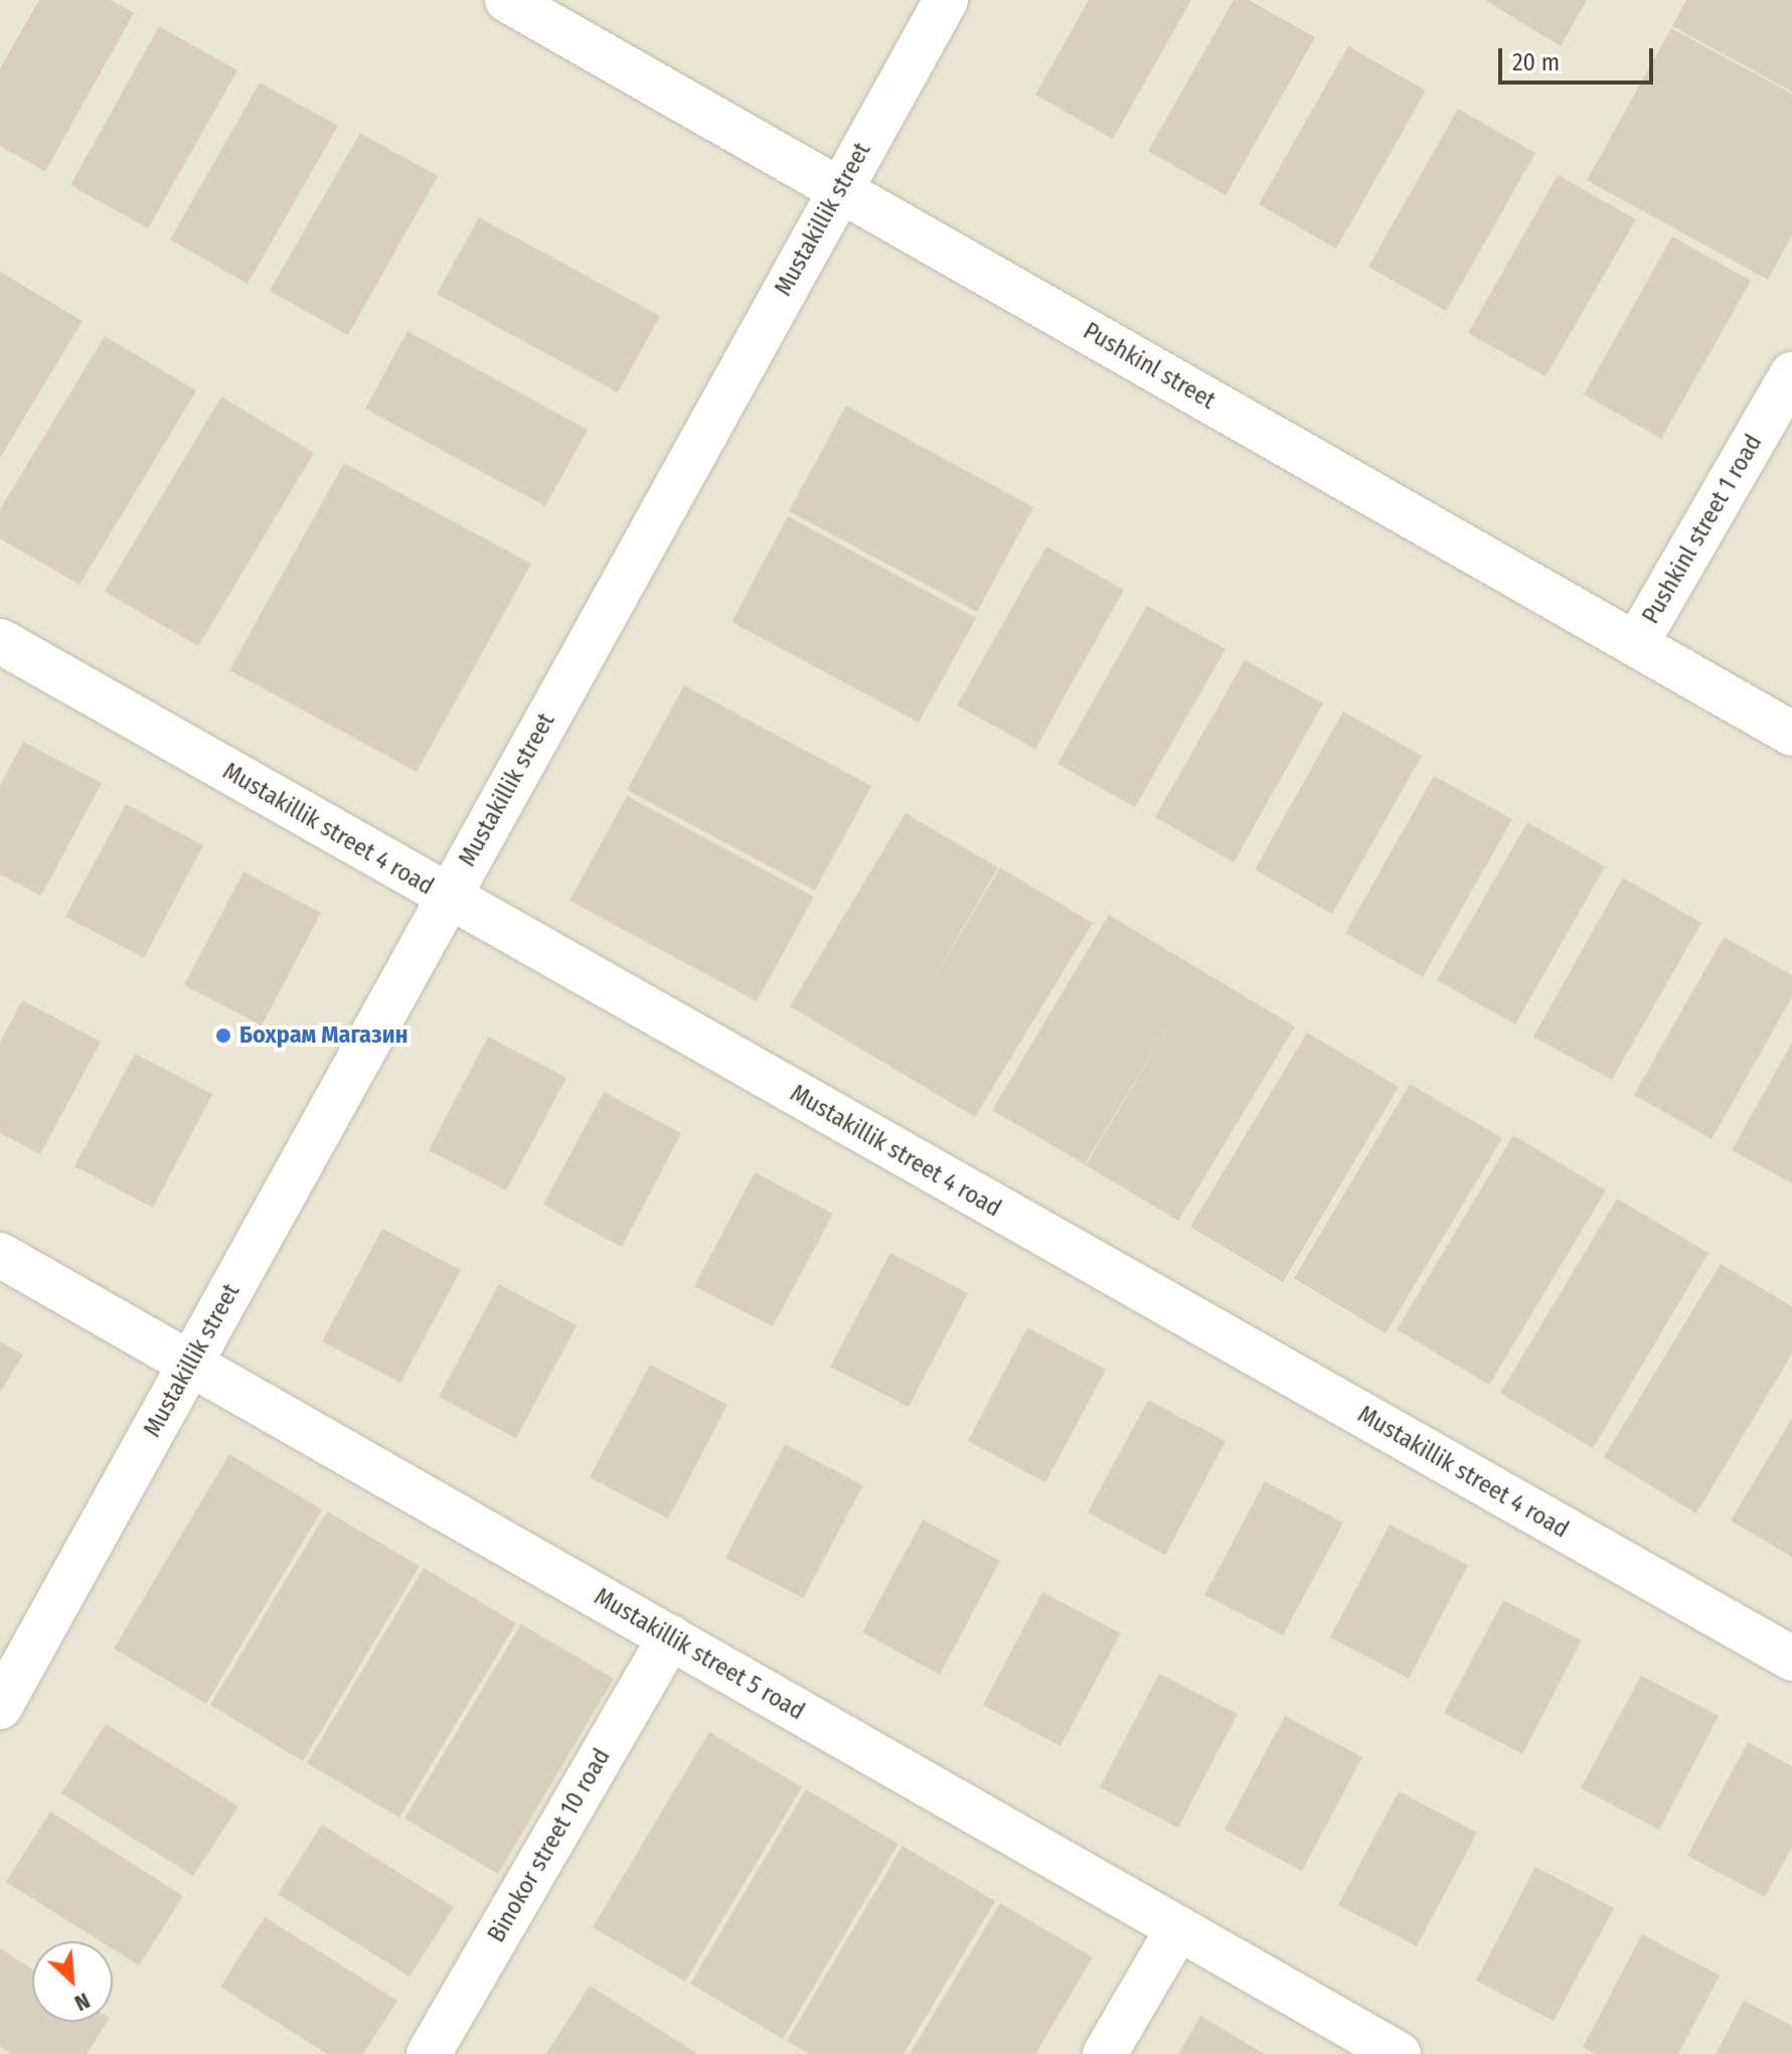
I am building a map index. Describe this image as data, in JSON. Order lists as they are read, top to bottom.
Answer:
{
  "streets": {
    "street": [
      "Mustakillik street",
      "Pushkinl street",
      "Pushkinl street 1 road",
      "Mustakillik street 4 road",
      "Mustakillik street 5 road",
      "Binokor street 10 road"
    ]
  },
  "crossings": [
    ["Mustakillik street", "Pushkinl street"],
    ["Mustakillik street", "Mustakillik street 4 road"],
    ["Mustakillik street", "Mustakillik street 5 road"],
    ["Pushkinl street", "Pushkinl street 1 road"],
    ["Mustakillik street 5 road", "Binokor street 10 road"]
  ],
  "places": ["Бохрам Магазин"],
  "scale_bar": "20 m",
  "north": "bottom right"
}
